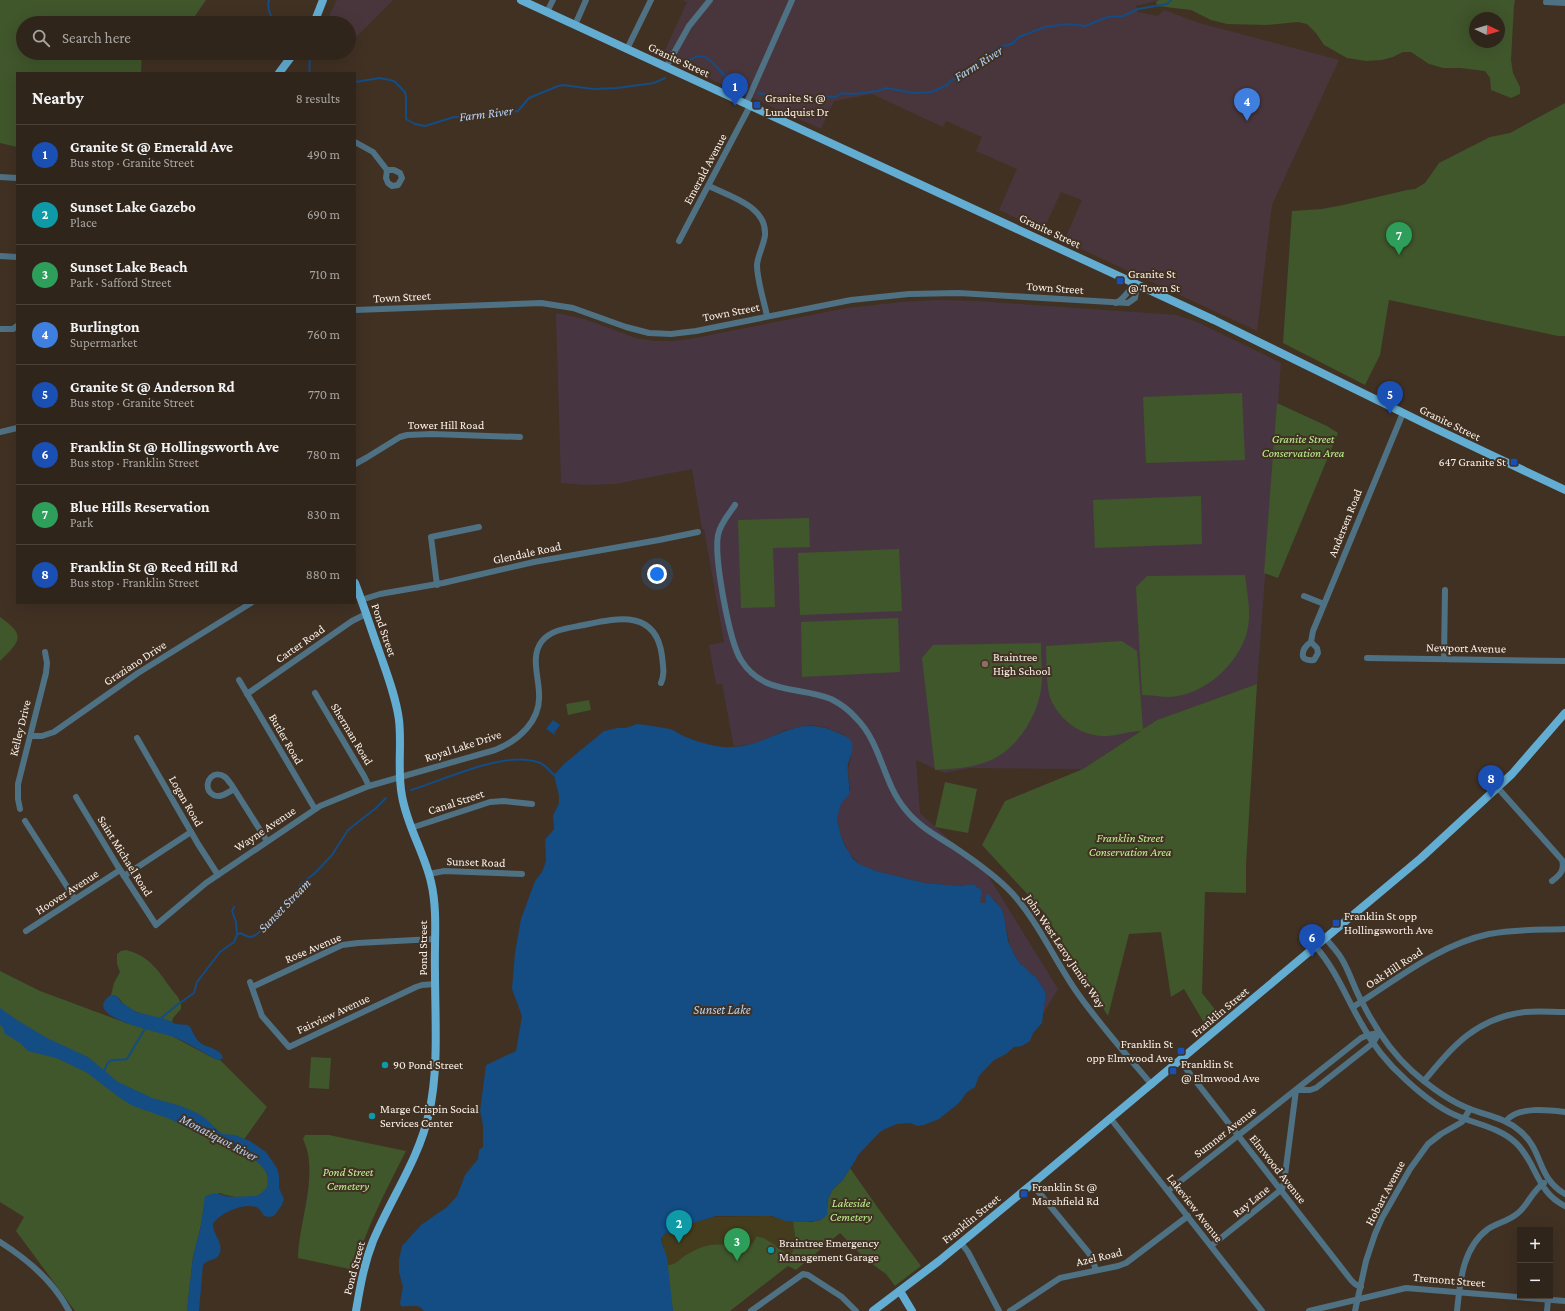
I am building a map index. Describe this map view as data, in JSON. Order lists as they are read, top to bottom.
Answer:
{
  "streets": {
    "main road": ["Granite Street", "Pond Street", "Franklin Street"],
    "street": [
      "Emerald Avenue",
      "Town Street",
      "Tower Hill Road",
      "Andersen Road",
      "Glendale Road",
      "Carter Road",
      "Newport Avenue",
      "Graziano Drive",
      "Kelley Drive",
      "Sherman Road",
      "Butler Road",
      "Royal Lake Drive",
      "Logan Road",
      "Canal Street",
      "Wayne Avenue",
      "Saint Michael Road",
      "Sunset Road",
      "Hoover Avenue",
      "Rose Avenue",
      "John West Leroy Junior Way",
      "Oak Hill Road",
      "Fairview Avenue",
      "Sumner Avenue",
      "Elmwood Avenue",
      "Hobart Avenue",
      "Ray Lane",
      "Lakeview Avenue",
      "Azel Road",
      "Tremont Street"
    ]
  },
  "crossings": [
    ["Granite Street", "Emerald Avenue"],
    ["Granite Street", "Town Street"],
    ["Granite Street", "Andersen Road"],
    ["Glendale Road", "Pond Street"],
    ["Pond Street", "Carter Road"],
    ["Pond Street", "Royal Lake Drive"],
    ["Pond Street", "Canal Street"],
    ["Pond Street", "Wayne Avenue"],
    ["Pond Street", "Sunset Road"],
    ["Pond Street", "Rose Avenue"],
    ["Pond Street", "Fairview Avenue"],
    ["Carter Road", "Butler Road"],
    ["Graziano Drive", "Kelley Drive"],
    ["Sherman Road", "Wayne Avenue"],
    ["Butler Road", "Wayne Avenue"],
    ["Royal Lake Drive", "Wayne Avenue"],
    ["Logan Road", "Wayne Avenue"],
    ["Logan Road", "Hoover Avenue"],
    ["Wayne Avenue", "Saint Michael Road"],
    ["Saint Michael Road", "Hoover Avenue"],
    ["Rose Avenue", "Fairview Avenue"],
    ["John West Leroy Junior Way", "Franklin Street"],
    ["Franklin Street", "Elmwood Avenue"],
    ["Franklin Street", "Lakeview Avenue"],
    ["Sumner Avenue", "Elmwood Avenue"],
    ["Sumner Avenue", "Ray Lane"],
    ["Sumner Avenue", "Lakeview Avenue"],
    ["Elmwood Avenue", "Hobart Avenue"],
    ["Elmwood Avenue", "Ray Lane"],
    ["Hobart Avenue", "Tremont Street"],
    ["Ray Lane", "Lakeview Avenue"],
    ["Lakeview Avenue", "Azel Road"]
  ],
  "water": [
    "Farm River",
    "Sunset Stream",
    "Sunset Lake",
    "Monatiquot River"
  ],
  "parks": [
    "Granite Street Conservation Area",
    "Franklin Street Conservation Area",
    "Pond Street Cemetery",
    "Lakeside Cemetery"
  ],
  "places": {
    "transit": [
      "Granite St @ Lundquist Dr",
      "Granite St @ Town St",
      "647 Granite St",
      "Franklin St opp Hollingsworth Ave",
      "Franklin St opp Elmwood Ave",
      "Franklin St @ Elmwood Ave",
      "Franklin St @ Marshfield Rd"
    ],
    "other": [
      "Braintree High School",
      "90 Pond Street",
      "Marge Crispin Social Services Center",
      "Braintree Emergency Management Garage"
    ]
  },
  "north": "right",
  "page": {
    "search": "Search here",
    "heading": ["Nearby", "8 results"],
    "pins": [
      "1",
      "4",
      "7",
      "5",
      "8",
      "6",
      "2",
      "3"
    ],
    "list": [
      {
        "mark": "1",
        "name": "Granite St @ Emerald Ave",
        "note": "Bus stop · Granite Street",
        "value": "490 m"
      },
      {
        "mark": "2",
        "name": "Sunset Lake Gazebo",
        "note": "Place",
        "value": "690 m"
      },
      {
        "mark": "3",
        "name": "Sunset Lake Beach",
        "note": "Park · Safford Street",
        "value": "710 m"
      },
      {
        "mark": "4",
        "name": "Burlington",
        "note": "Supermarket",
        "value": "760 m"
      },
      {
        "mark": "5",
        "name": "Granite St @ Anderson Rd",
        "note": "Bus stop · Granite Street",
        "value": "770 m"
      },
      {
        "mark": "6",
        "name": "Franklin St @ Hollingsworth Ave",
        "note": "Bus stop · Franklin Street",
        "value": "780 m"
      },
      {
        "mark": "7",
        "name": "Blue Hills Reservation",
        "note": "Park",
        "value": "830 m"
      },
      {
        "mark": "8",
        "name": "Franklin St @ Reed Hill Rd",
        "note": "Bus stop · Franklin Street",
        "value": "880 m"
      }
    ],
    "map_buttons": ["+", "−"]
  }
}
